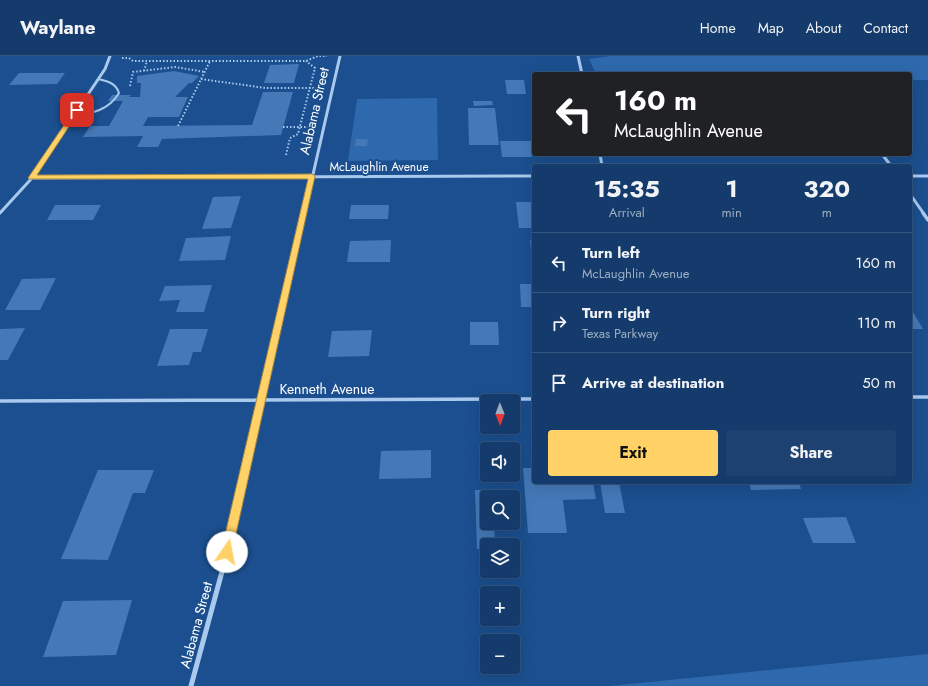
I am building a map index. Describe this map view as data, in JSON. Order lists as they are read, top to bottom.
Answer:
{
  "streets": {
    "street": ["Alabama Street", "McLaughlin Avenue", "Kenneth Avenue"]
  },
  "crossings": [
    ["Alabama Street", "McLaughlin Avenue"],
    ["Alabama Street", "Kenneth Avenue"]
  ],
  "north": "bottom",
  "page": {
    "header": "Waylane",
    "nav": [
      "Home",
      "Map",
      "About",
      "Contact"
    ],
    "turn": ["160 m", "McLaughlin Avenue"],
    "eta": [
      "15:35",
      "Arrival",
      "1",
      "min",
      "320",
      "m"
    ],
    "list": [
      {
        "name": "Turn left",
        "note": "McLaughlin Avenue",
        "value": "160 m"
      },
      {
        "name": "Turn right",
        "note": "Texas Parkway",
        "value": "110 m"
      },
      {
        "name": "Arrive at destination",
        "value": "50 m"
      }
    ],
    "map_buttons": ["+", "−"],
    "buttons": ["Exit", "Share"]
  }
}
